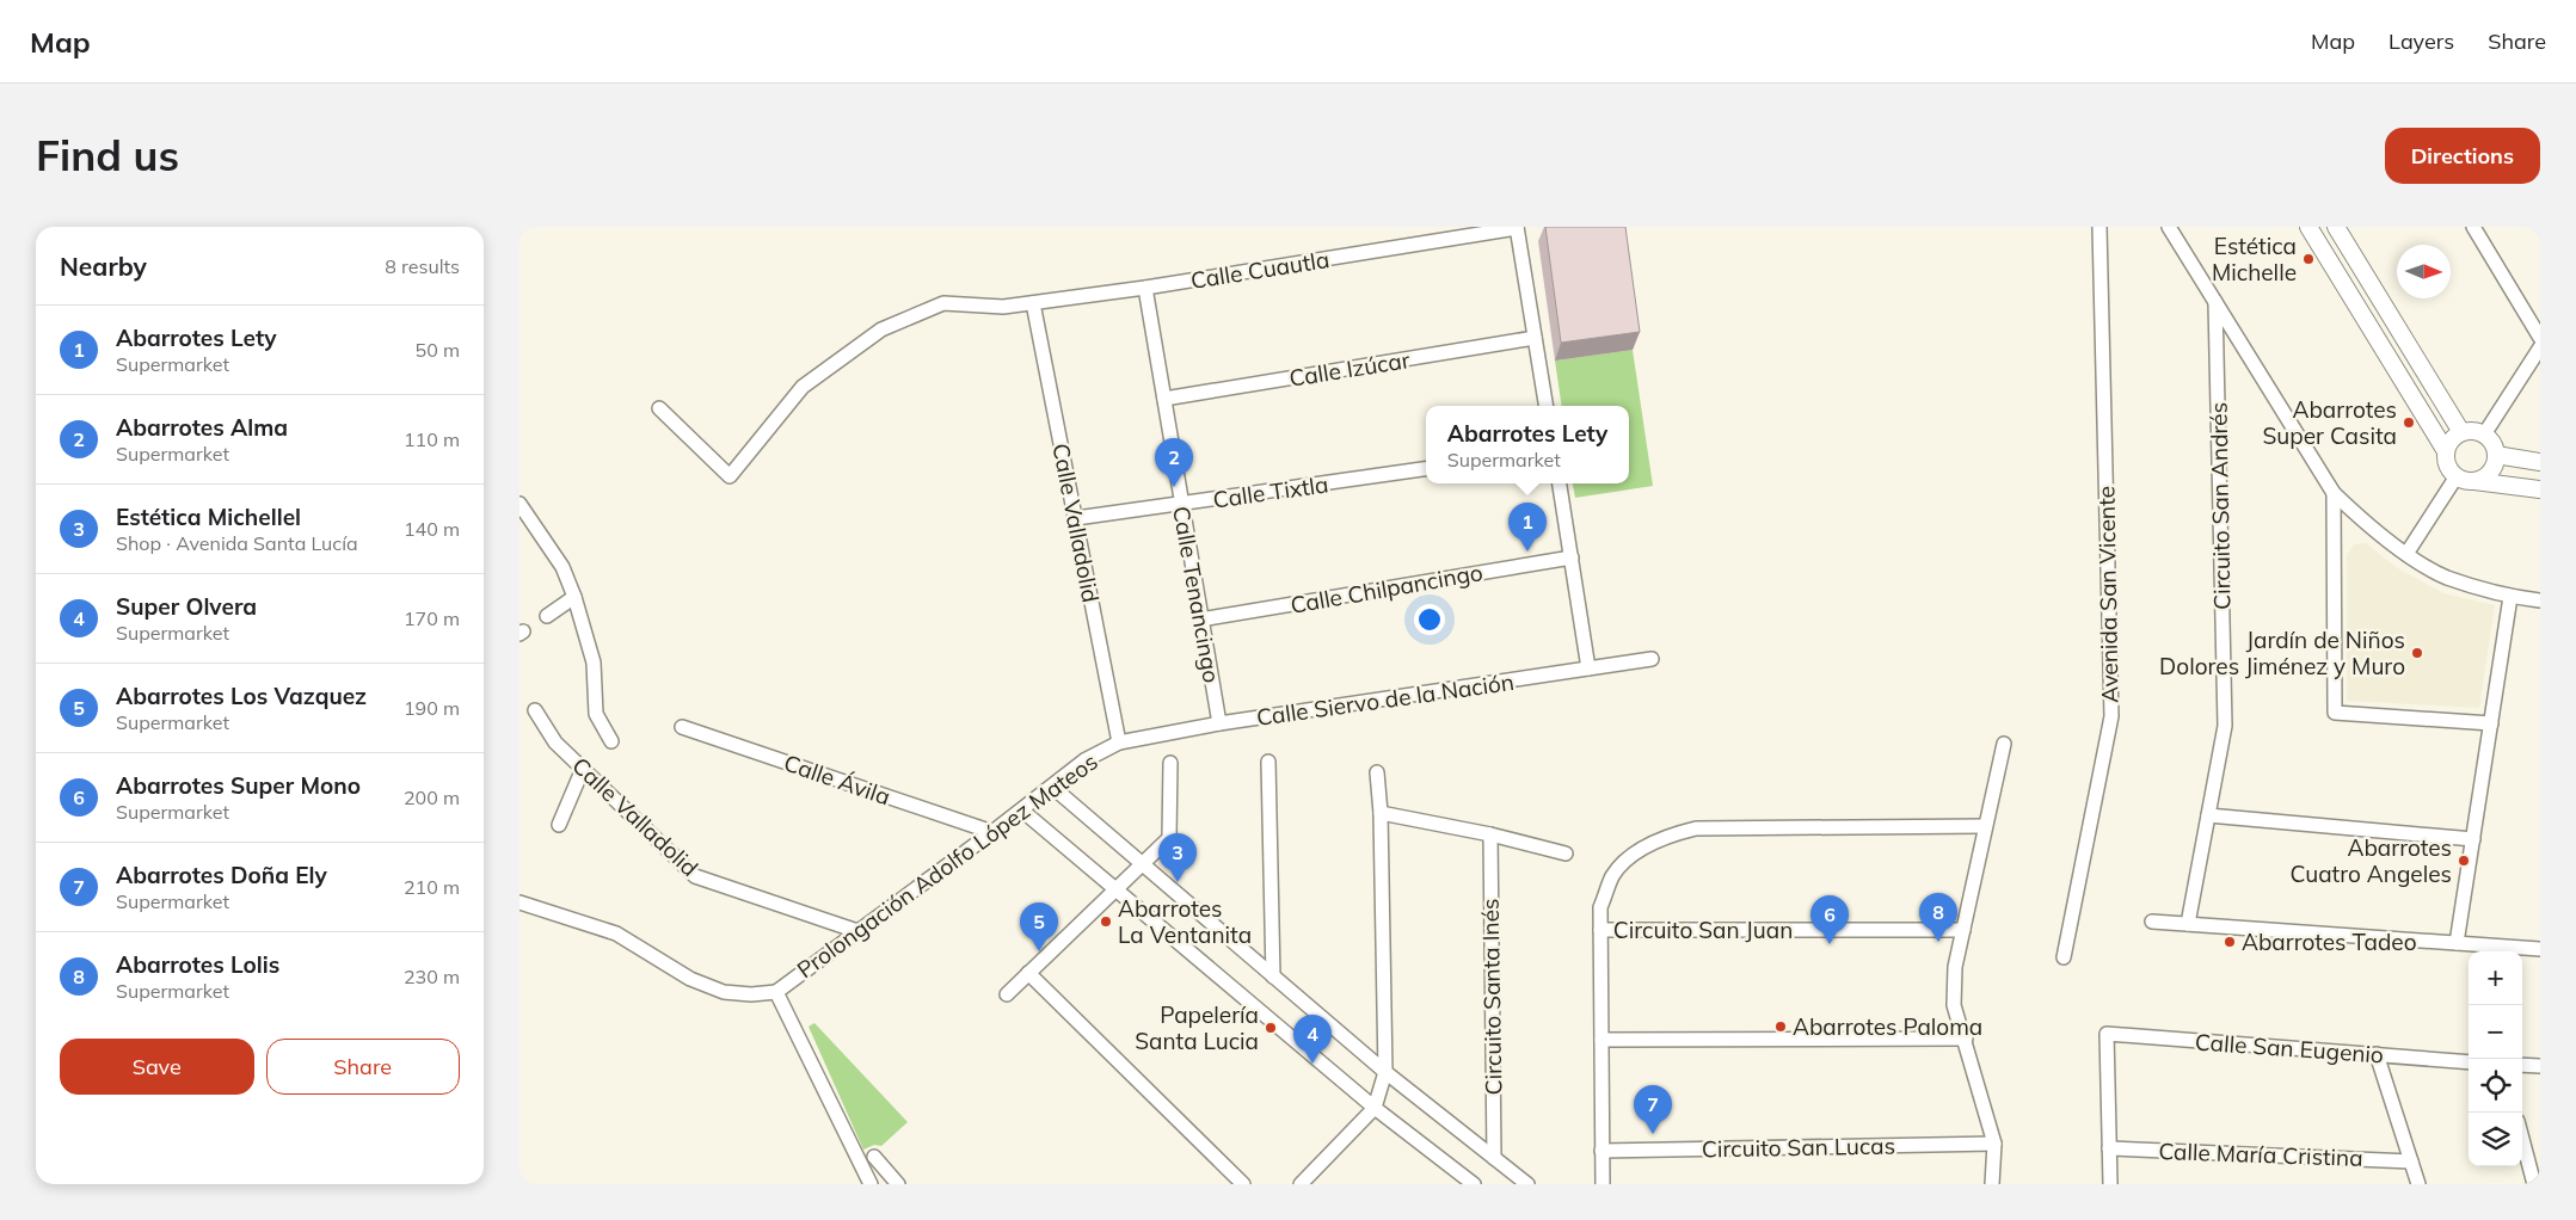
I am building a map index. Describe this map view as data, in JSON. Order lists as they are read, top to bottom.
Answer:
{
  "streets": {
    "street": [
      "Calle Cuautla",
      "Calle Izúcar",
      "Calle Tixtla",
      "Circuito San Andrés",
      "Calle Valladolid",
      "Calle Chilpancingo",
      "Calle Tenancingo",
      "Avenida San Vicente",
      "Calle Siervo de la Nación",
      "Calle Ávila",
      "Prolongación Adolfo López Mateos",
      "Circuito San Juan",
      "Circuito Santa Inés",
      "Calle San Eugenio",
      "Circuito San Lucas",
      "Calle María Cristina"
    ]
  },
  "crossings": [
    ["Calle Cuautla", "Calle Valladolid"],
    ["Calle Cuautla", "Calle Tenancingo"],
    ["Calle Izúcar", "Calle Tenancingo"],
    ["Calle Tixtla", "Calle Valladolid"],
    ["Calle Tixtla", "Calle Tenancingo"],
    ["Calle Valladolid", "Calle Siervo de la Nación"],
    ["Calle Valladolid", "Prolongación Adolfo López Mateos"],
    ["Calle Chilpancingo", "Calle Tenancingo"],
    ["Calle Tenancingo", "Calle Siervo de la Nación"],
    ["Calle Siervo de la Nación", "Prolongación Adolfo López Mateos"],
    ["Calle Ávila", "Prolongación Adolfo López Mateos"],
    ["Calle San Eugenio", "Calle María Cristina"]
  ],
  "places": [
    "Estética Michelle",
    "Abarrotes Super Casita",
    "Jardín de Niños Dolores Jiménez y Muro",
    "Abarrotes Cuatro Angeles",
    "Abarrotes La Ventanita",
    "Abarrotes Tadeo",
    "Abarrotes Paloma",
    "Papelería Santa Lucia"
  ],
  "north": "right",
  "page": {
    "header": "Map",
    "nav": ["Map", "Layers", "Share"],
    "buttons": [
      "Directions",
      ["Save", "Share"]
    ],
    "title": "Find us",
    "heading": ["Nearby", "8 results"],
    "list": [
      {
        "mark": "1",
        "name": "Abarrotes Lety",
        "note": "Supermarket",
        "value": "50 m"
      },
      {
        "mark": "2",
        "name": "Abarrotes Alma",
        "note": "Supermarket",
        "value": "110 m"
      },
      {
        "mark": "3",
        "name": "Estética Michellel",
        "note": "Shop · Avenida Santa Lucía",
        "value": "140 m"
      },
      {
        "mark": "4",
        "name": "Super Olvera",
        "note": "Supermarket",
        "value": "170 m"
      },
      {
        "mark": "5",
        "name": "Abarrotes Los Vazquez",
        "note": "Supermarket",
        "value": "190 m"
      },
      {
        "mark": "6",
        "name": "Abarrotes Super Mono",
        "note": "Supermarket",
        "value": "200 m"
      },
      {
        "mark": "7",
        "name": "Abarrotes Doña Ely",
        "note": "Supermarket",
        "value": "210 m"
      },
      {
        "mark": "8",
        "name": "Abarrotes Lolis",
        "note": "Supermarket",
        "value": "230 m"
      }
    ],
    "popup": ["Abarrotes Lety", "Supermarket"],
    "pins": [
      "2",
      "1",
      "3",
      "8",
      "6",
      "5",
      "4",
      "7"
    ],
    "map_buttons": ["+", "−"]
  }
}
